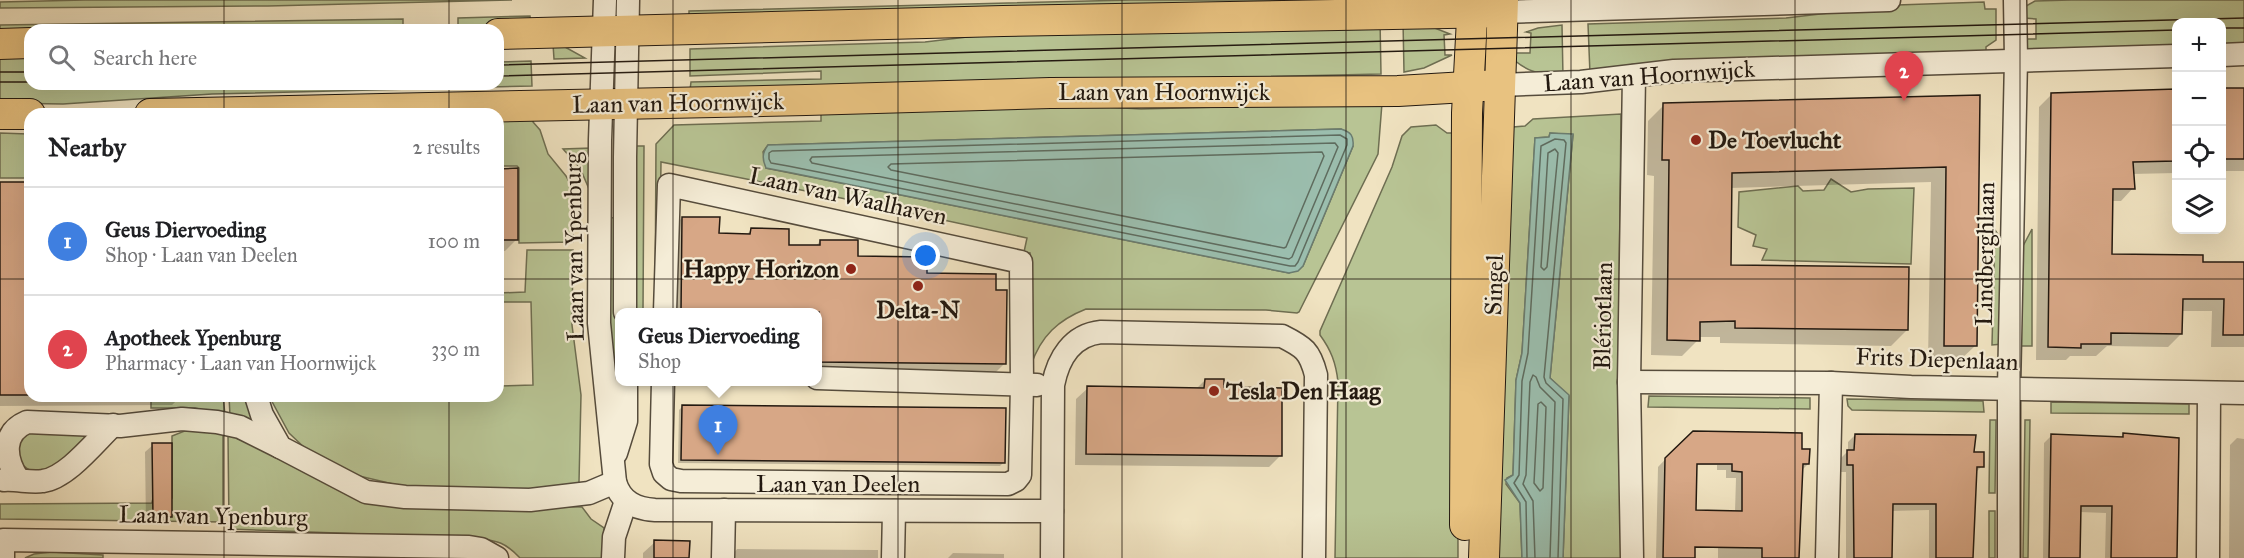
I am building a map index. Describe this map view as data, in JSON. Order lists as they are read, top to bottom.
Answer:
{
  "streets": {
    "main road": ["Laan van Hoornwijck", "Singel"],
    "street": [
      "Laan van Waalhaven",
      "Laan van Ypenburg",
      "Lindberghlaan",
      "Blériotlaan",
      "Frits Diepenlaan",
      "Laan van Deelen"
    ]
  },
  "crossings": [
    ["Laan van Hoornwijck", "Laan van Ypenburg"],
    ["Laan van Hoornwijck", "Lindberghlaan"],
    ["Laan van Hoornwijck", "Singel"],
    ["Laan van Hoornwijck", "Blériotlaan"],
    ["Laan van Ypenburg", "Laan van Deelen"],
    ["Lindberghlaan", "Frits Diepenlaan"],
    ["Blériotlaan", "Frits Diepenlaan"]
  ],
  "places": [
    "De Toevlucht",
    "Happy Horizon",
    "Delta-N",
    "Tesla Den Haag"
  ],
  "page": {
    "map_buttons": ["+", "−"],
    "search": "Search here",
    "pins": ["2", "1"],
    "heading": ["Nearby", "2 results"],
    "list": [
      {
        "mark": "1",
        "name": "Geus Diervoeding",
        "note": "Shop · Laan van Deelen",
        "value": "100 m"
      },
      {
        "mark": "2",
        "name": "Apotheek Ypenburg",
        "note": "Pharmacy · Laan van Hoornwijck",
        "value": "330 m"
      }
    ],
    "popup": ["Geus Diervoeding", "Shop"]
  }
}
